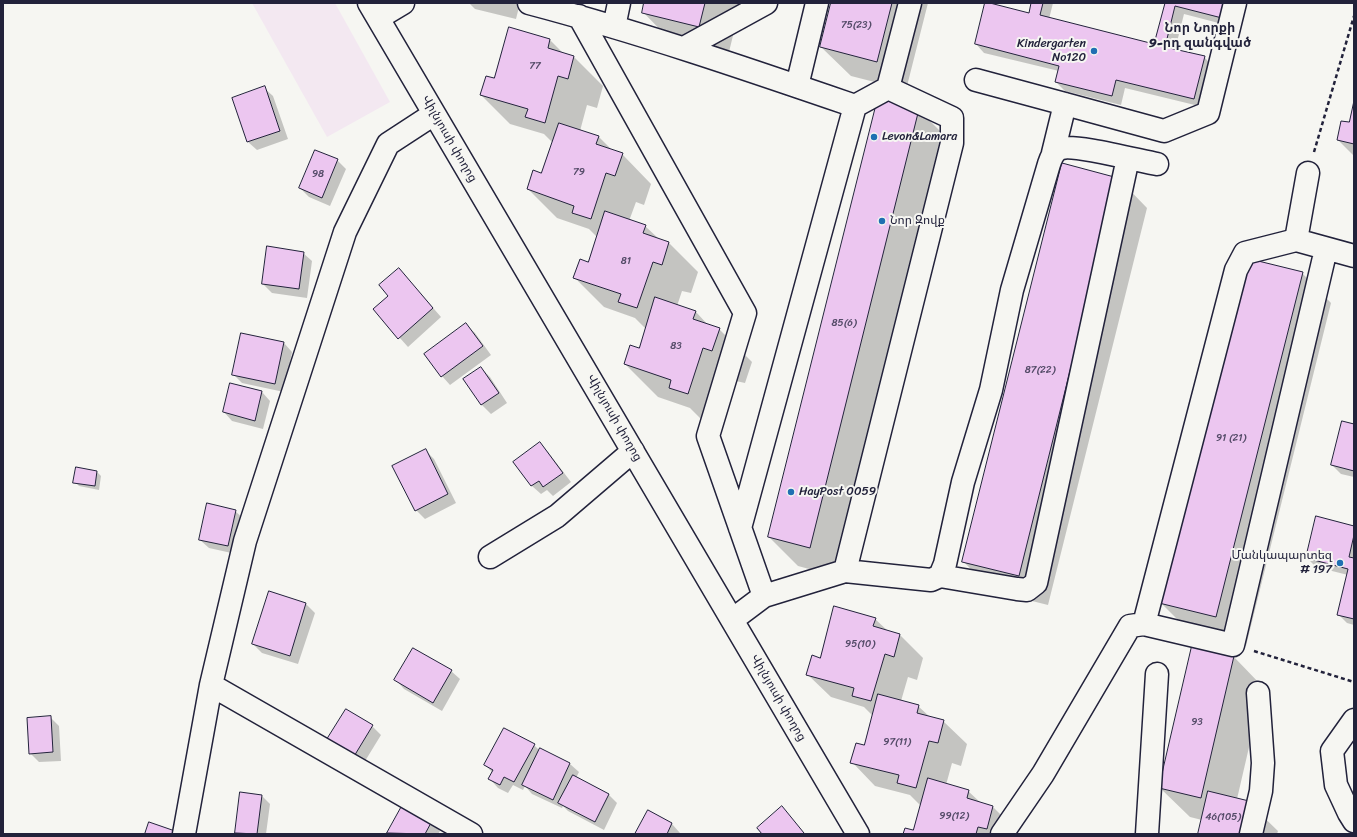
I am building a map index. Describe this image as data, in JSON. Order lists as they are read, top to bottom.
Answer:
{
  "streets": {
    "street": ["Վիլնյուսի փողոց"]
  },
  "districts": ["Նոր Նորքի 9-րդ զանգված"],
  "places": [
    "Kindergarten No120",
    "Levon&Lamara",
    "Նոր Զովք",
    "HayPost 0059",
    "Մանկապարտեզ # 197"
  ],
  "house_numbers": [
    "75(23)",
    "77",
    "79",
    "98",
    "81",
    "85(6)",
    "83",
    "87(22)",
    "91 (21)",
    "95(10)",
    "93",
    "97(11)",
    "99(12)",
    "46(105)"
  ]
}
